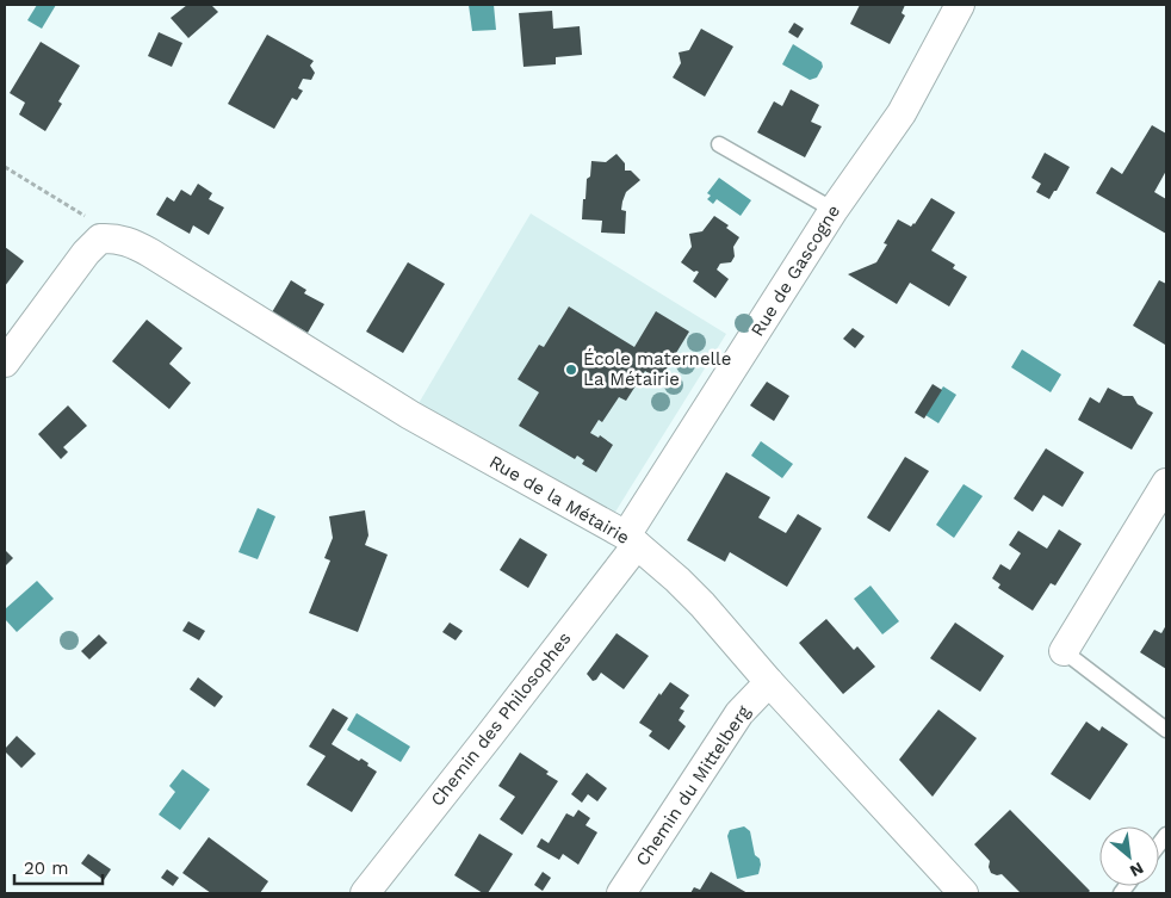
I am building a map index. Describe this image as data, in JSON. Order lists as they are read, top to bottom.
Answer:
{
  "streets": {
    "street": [
      "Rue de Gascogne",
      "Rue de la Métairie",
      "Chemin des Philosophes",
      "Chemin du Mittelberg"
    ]
  },
  "crossings": [
    ["Rue de Gascogne", "Rue de la Métairie"],
    ["Rue de Gascogne", "Chemin des Philosophes"],
    ["Rue de la Métairie", "Chemin des Philosophes"],
    ["Rue de la Métairie", "Chemin du Mittelberg"]
  ],
  "places": ["École maternelle La Métairie"],
  "scale_bar": "20 m",
  "north": "bottom right"
}
